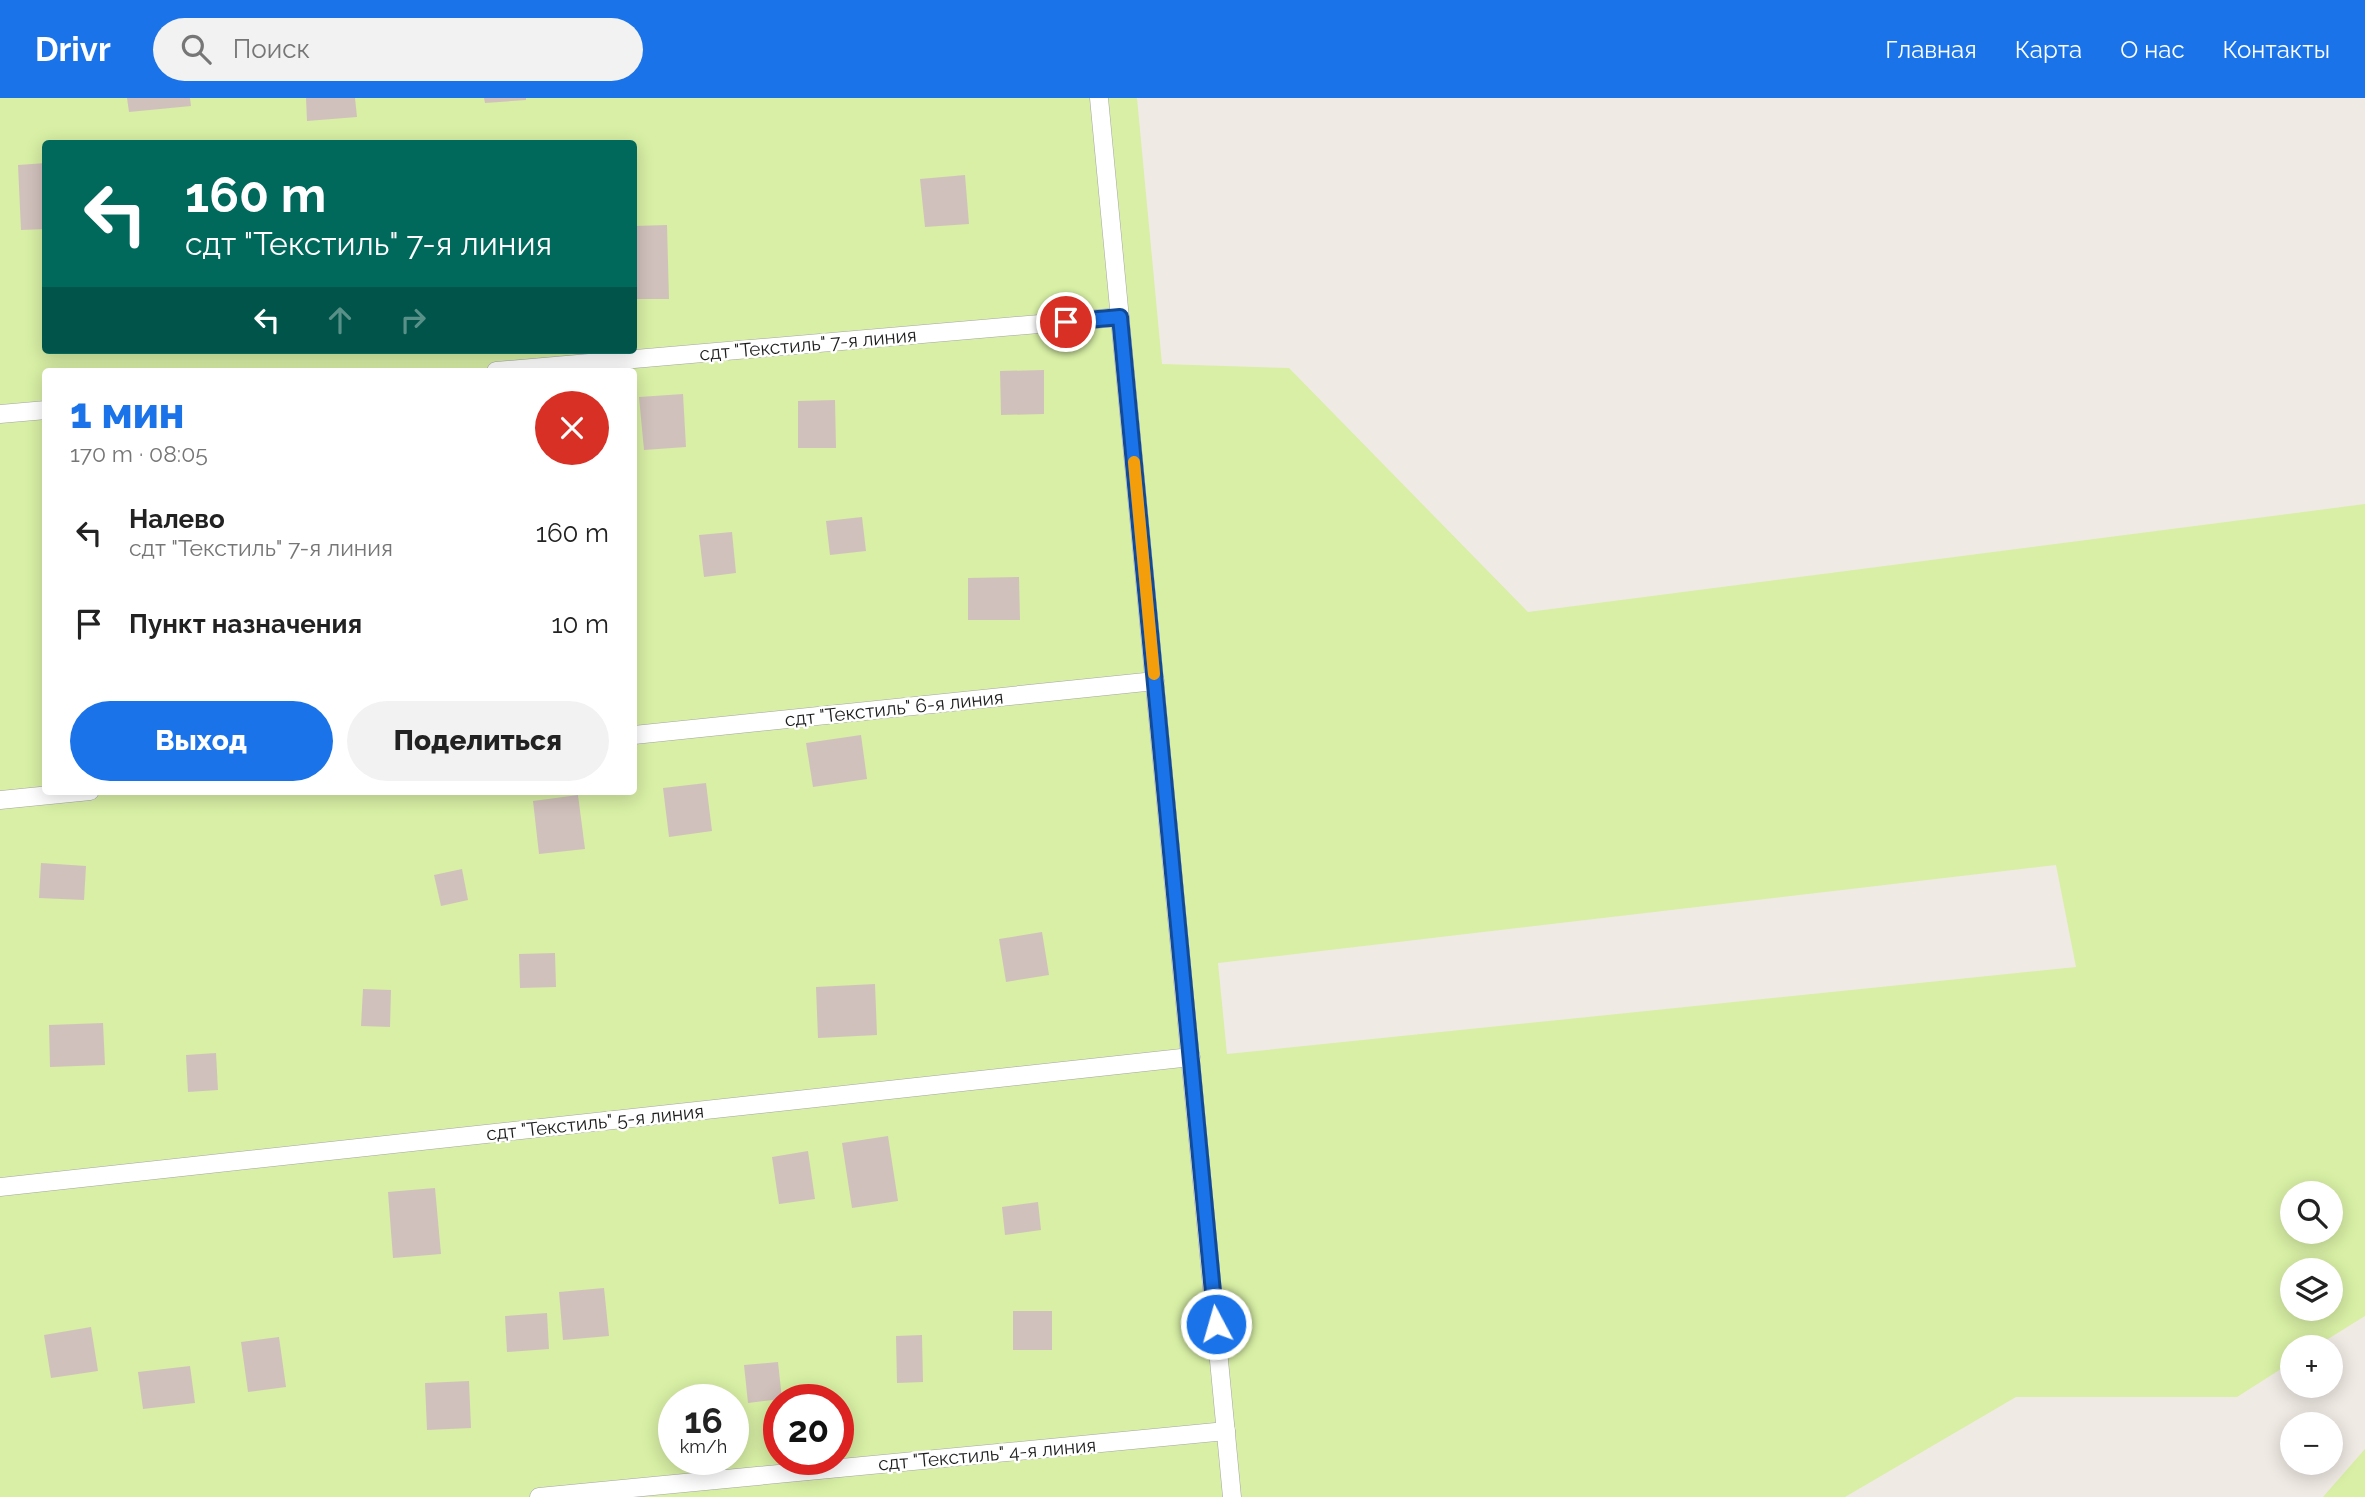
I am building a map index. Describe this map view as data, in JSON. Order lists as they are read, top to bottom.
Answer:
{
  "streets": {
    "lane": [
      "сдт \"Текстиль\" 7-я линия",
      "сдт \"Текстиль\" 6-я линия",
      "сдт \"Текстиль\" 5-я линия",
      "сдт \"Текстиль\" 4-я линия"
    ]
  },
  "page": {
    "header": "Drivr",
    "search": "Поиск",
    "nav": [
      "Главная",
      "Карта",
      "О нас",
      "Контакты"
    ],
    "turn": ["160 m", "сдт \"Текстиль\" 7-я линия"],
    "heading": ["1 мин", "170 m · 08:05"],
    "list": [
      {
        "name": "Налево",
        "note": "сдт \"Текстиль\" 7-я линия",
        "value": "160 m"
      },
      {
        "name": "Пункт назначения",
        "value": "10 m"
      }
    ],
    "buttons": ["Выход", "Поделиться"],
    "map_buttons": ["+", "−"],
    "speed": "16 km/h",
    "limit": "20"
  }
}
